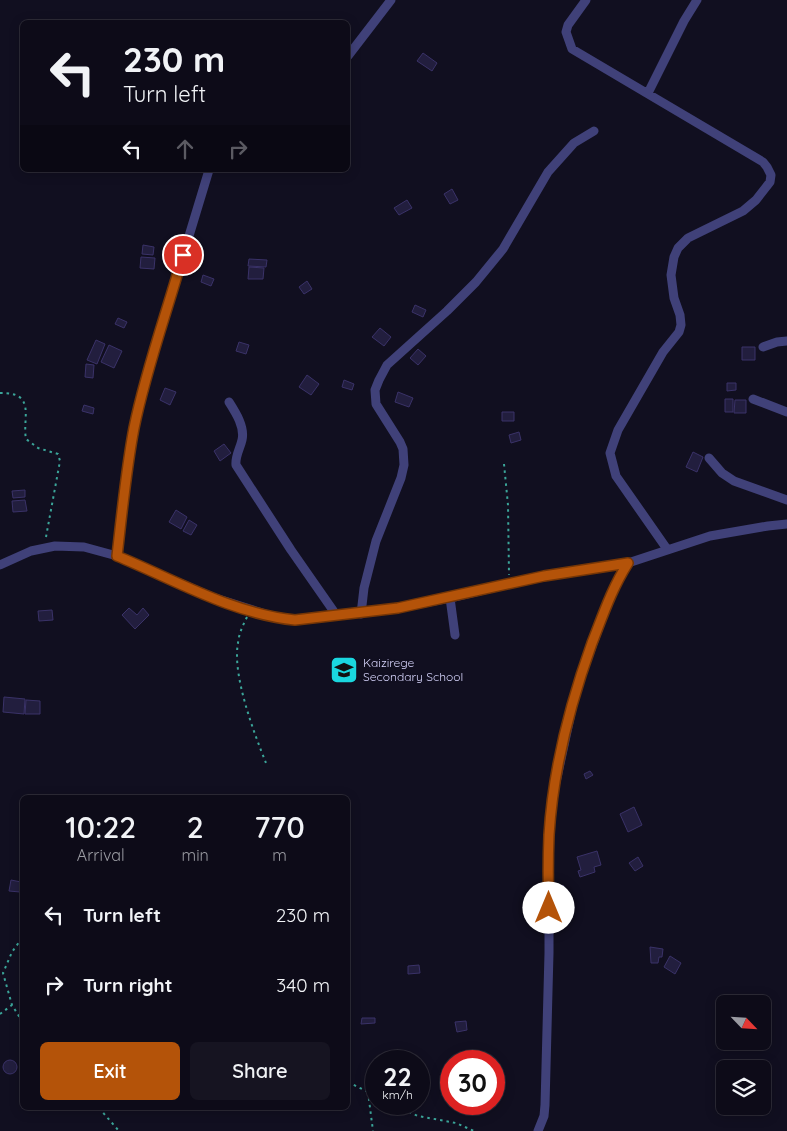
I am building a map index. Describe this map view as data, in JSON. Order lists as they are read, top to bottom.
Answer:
{
  "places": {
    "school or university": ["Kaizirege Secondary School"]
  },
  "north": "bottom right",
  "page": {
    "turn": ["230 m", "Turn left"],
    "eta": [
      "10:22",
      "Arrival",
      "2",
      "min",
      "770",
      "m"
    ],
    "list": [
      {
        "name": "Turn left",
        "value": "230 m"
      },
      {
        "name": "Turn right",
        "value": "340 m"
      }
    ],
    "buttons": ["Exit", "Share"],
    "speed": "22 km/h",
    "limit": "30"
  }
}
